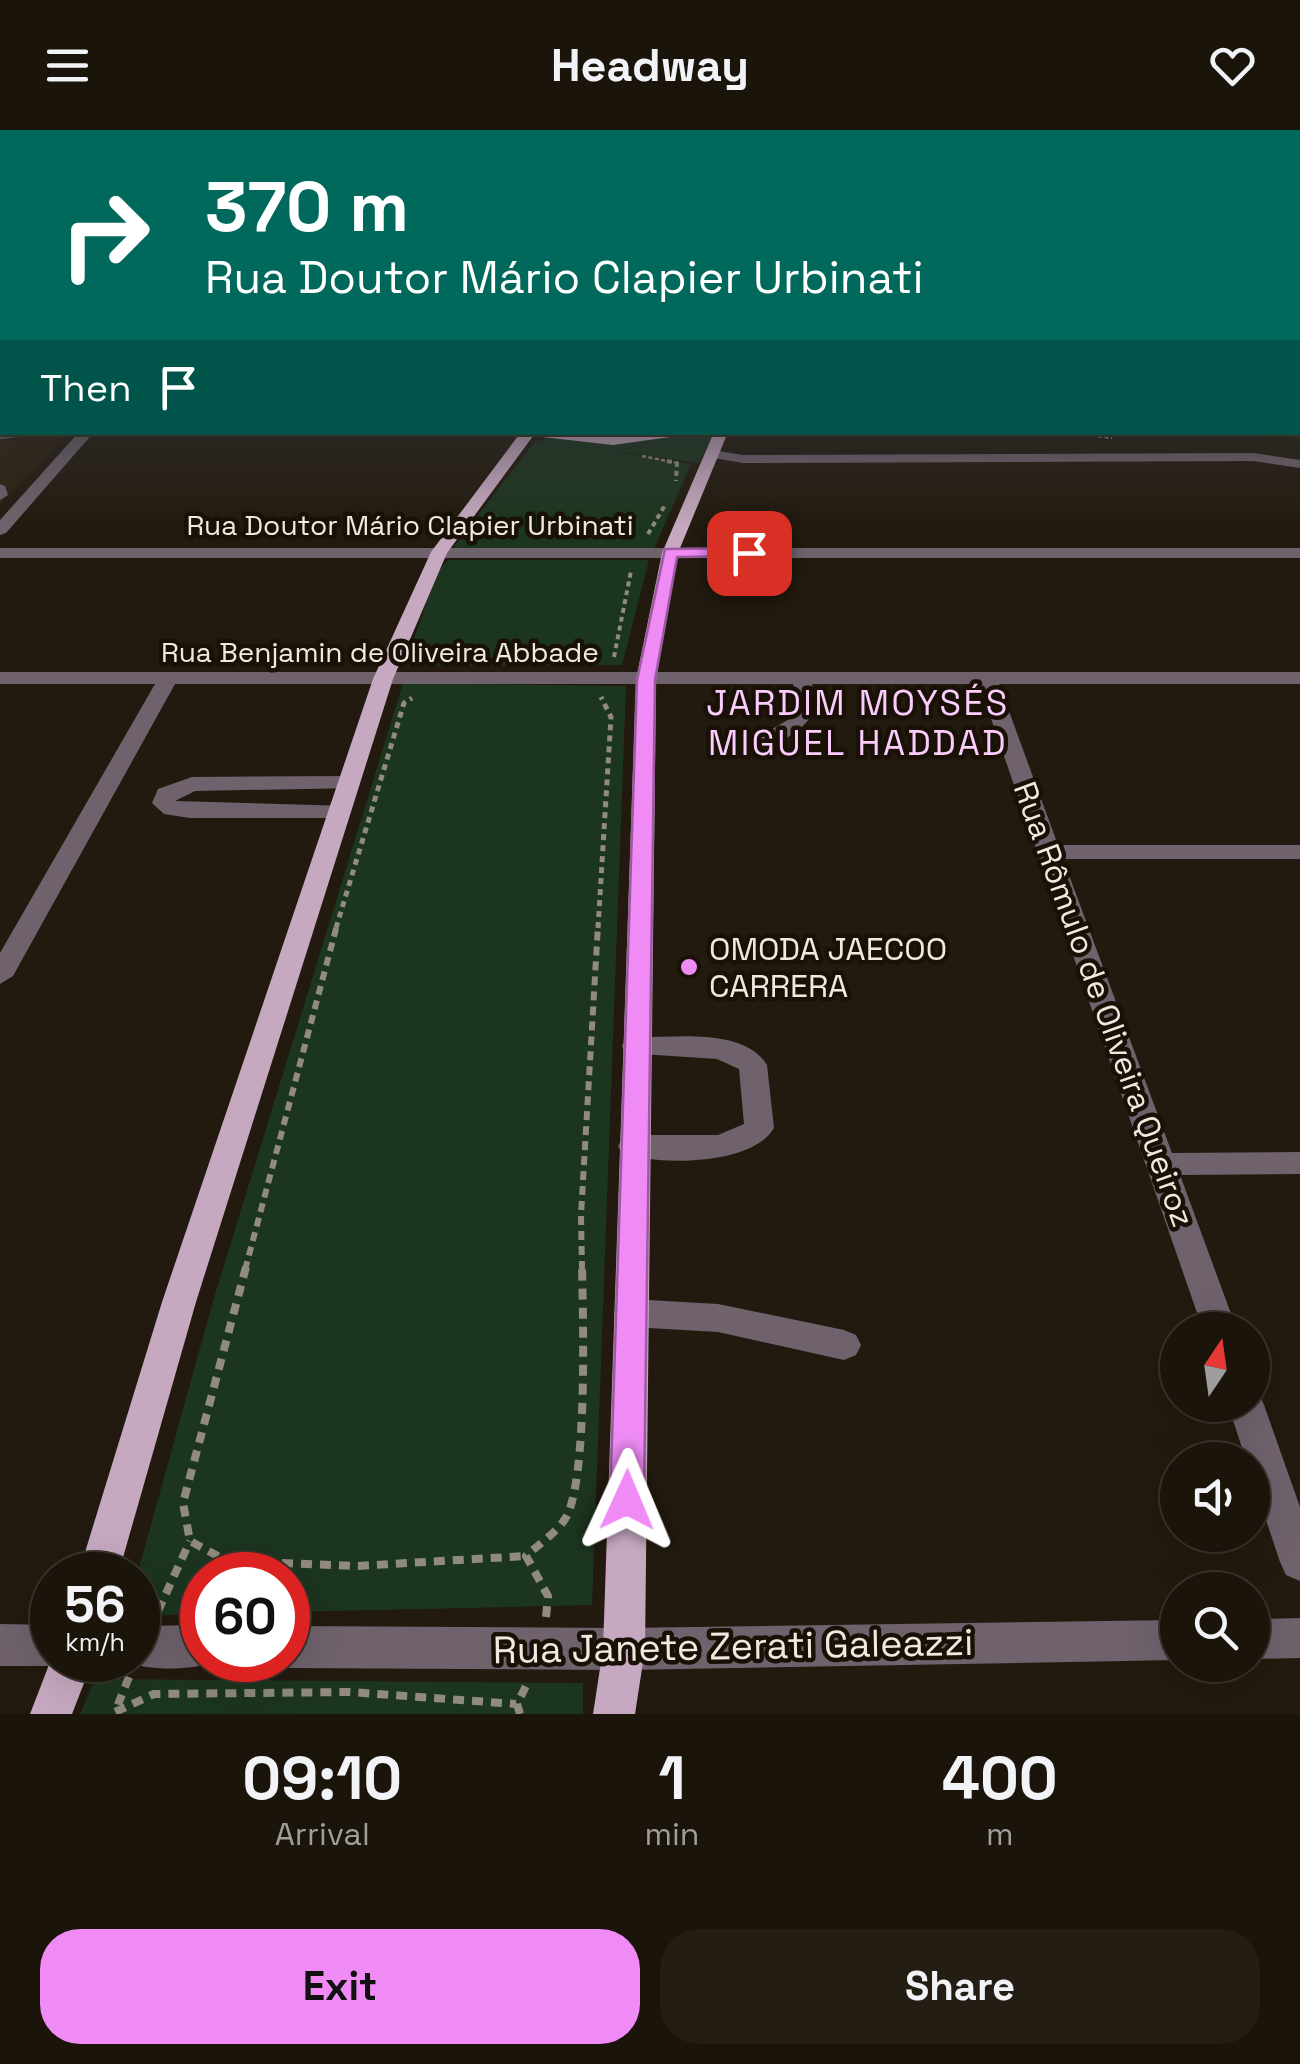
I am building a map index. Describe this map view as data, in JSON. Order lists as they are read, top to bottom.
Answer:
{
  "streets": {
    "street": [
      "Rua Doutor Mário Clapier Urbinati",
      "Rua Benjamin de Oliveira Abbade",
      "Rua Rômulo de Oliveira Queiroz",
      "Rua Janete Zerati Galeazzi"
    ]
  },
  "crossings": [
    ["Rua Benjamin de Oliveira Abbade", "Rua Rômulo de Oliveira Queiroz"]
  ],
  "districts": ["JARDIM MOYSÉS MIGUEL HADDAD"],
  "places": ["OMODA JAECOO CARRERA"],
  "north": "top",
  "page": {
    "header": "Headway",
    "turn": ["370 m", "Rua Doutor Mário Clapier Urbinati"],
    "then": "Then",
    "speed": "56 km/h",
    "limit": "60",
    "eta": [
      "09:10",
      "Arrival",
      "1",
      "min",
      "400",
      "m"
    ],
    "buttons": ["Exit", "Share"]
  }
}
